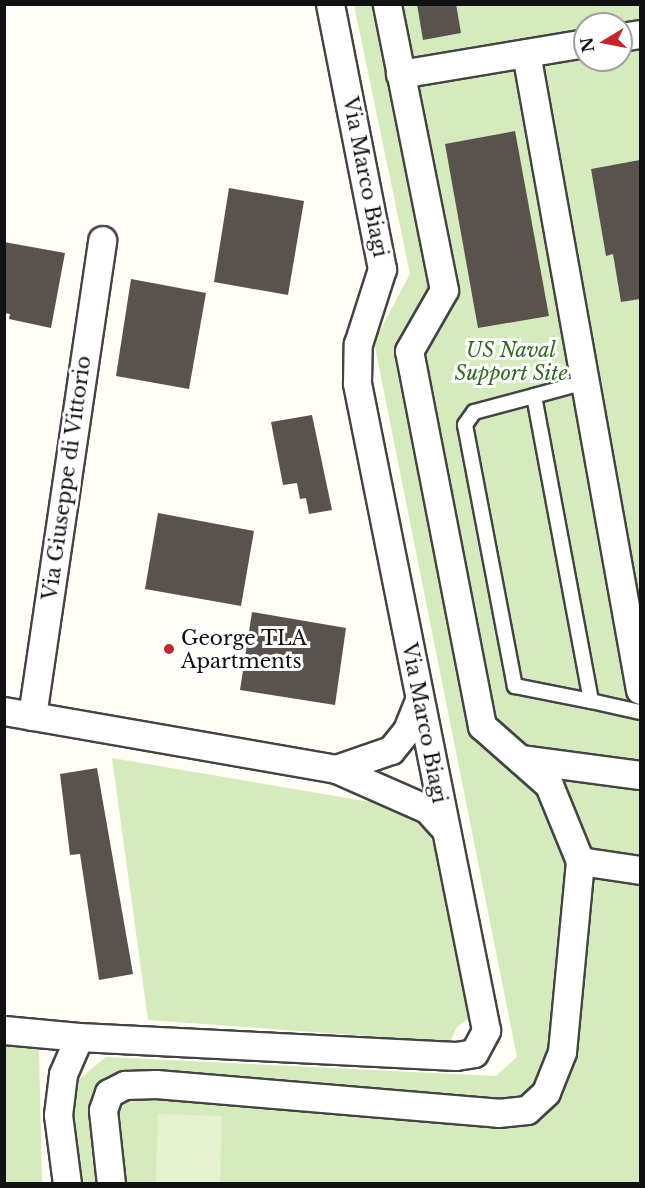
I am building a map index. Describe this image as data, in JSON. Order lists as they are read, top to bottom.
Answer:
{
  "streets": {
    "street": ["Via Marco Biagi", "Via Giuseppe di Vittorio"]
  },
  "parks": ["US Naval Support Site"],
  "places": ["George TLA Apartments"],
  "north": "left"
}
